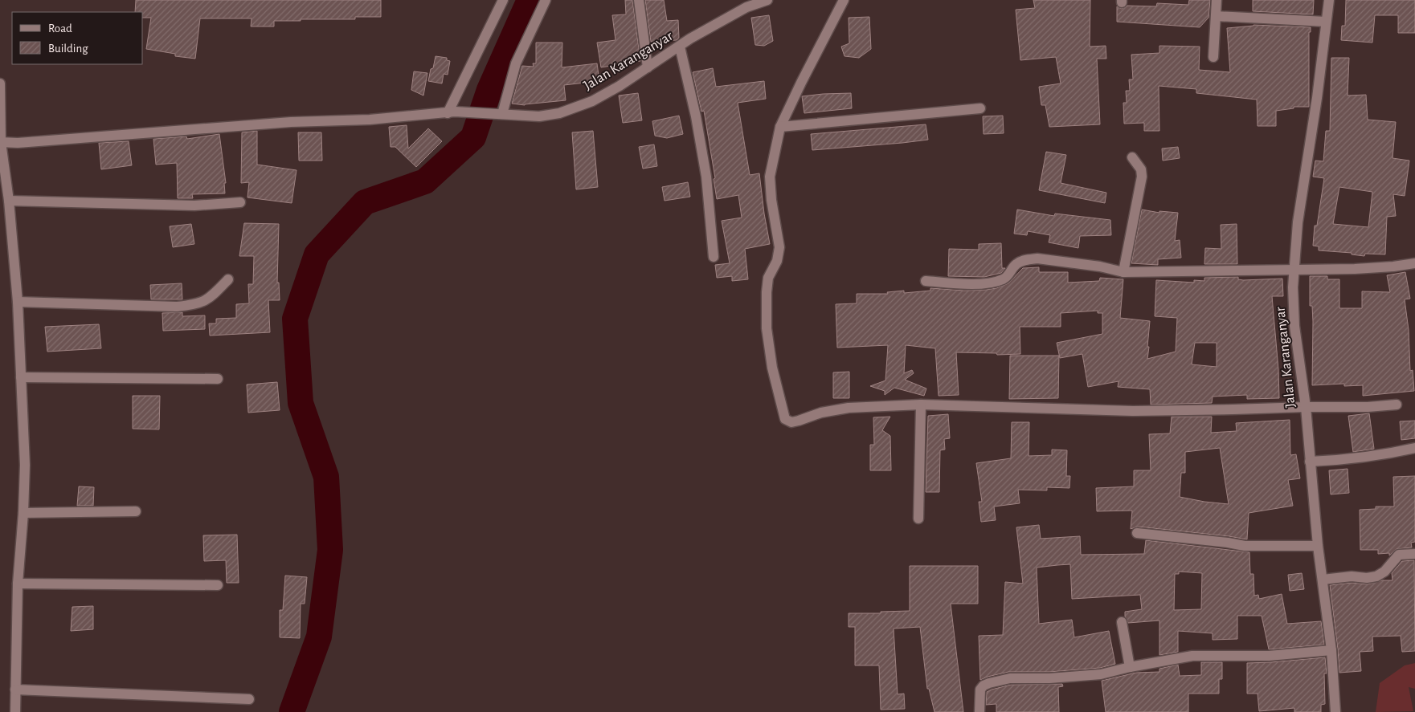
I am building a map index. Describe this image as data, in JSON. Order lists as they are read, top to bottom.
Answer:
{
  "streets": {
    "street": ["Jalan Karanganyar"]
  },
  "legend": ["Road", "Building"]
}
